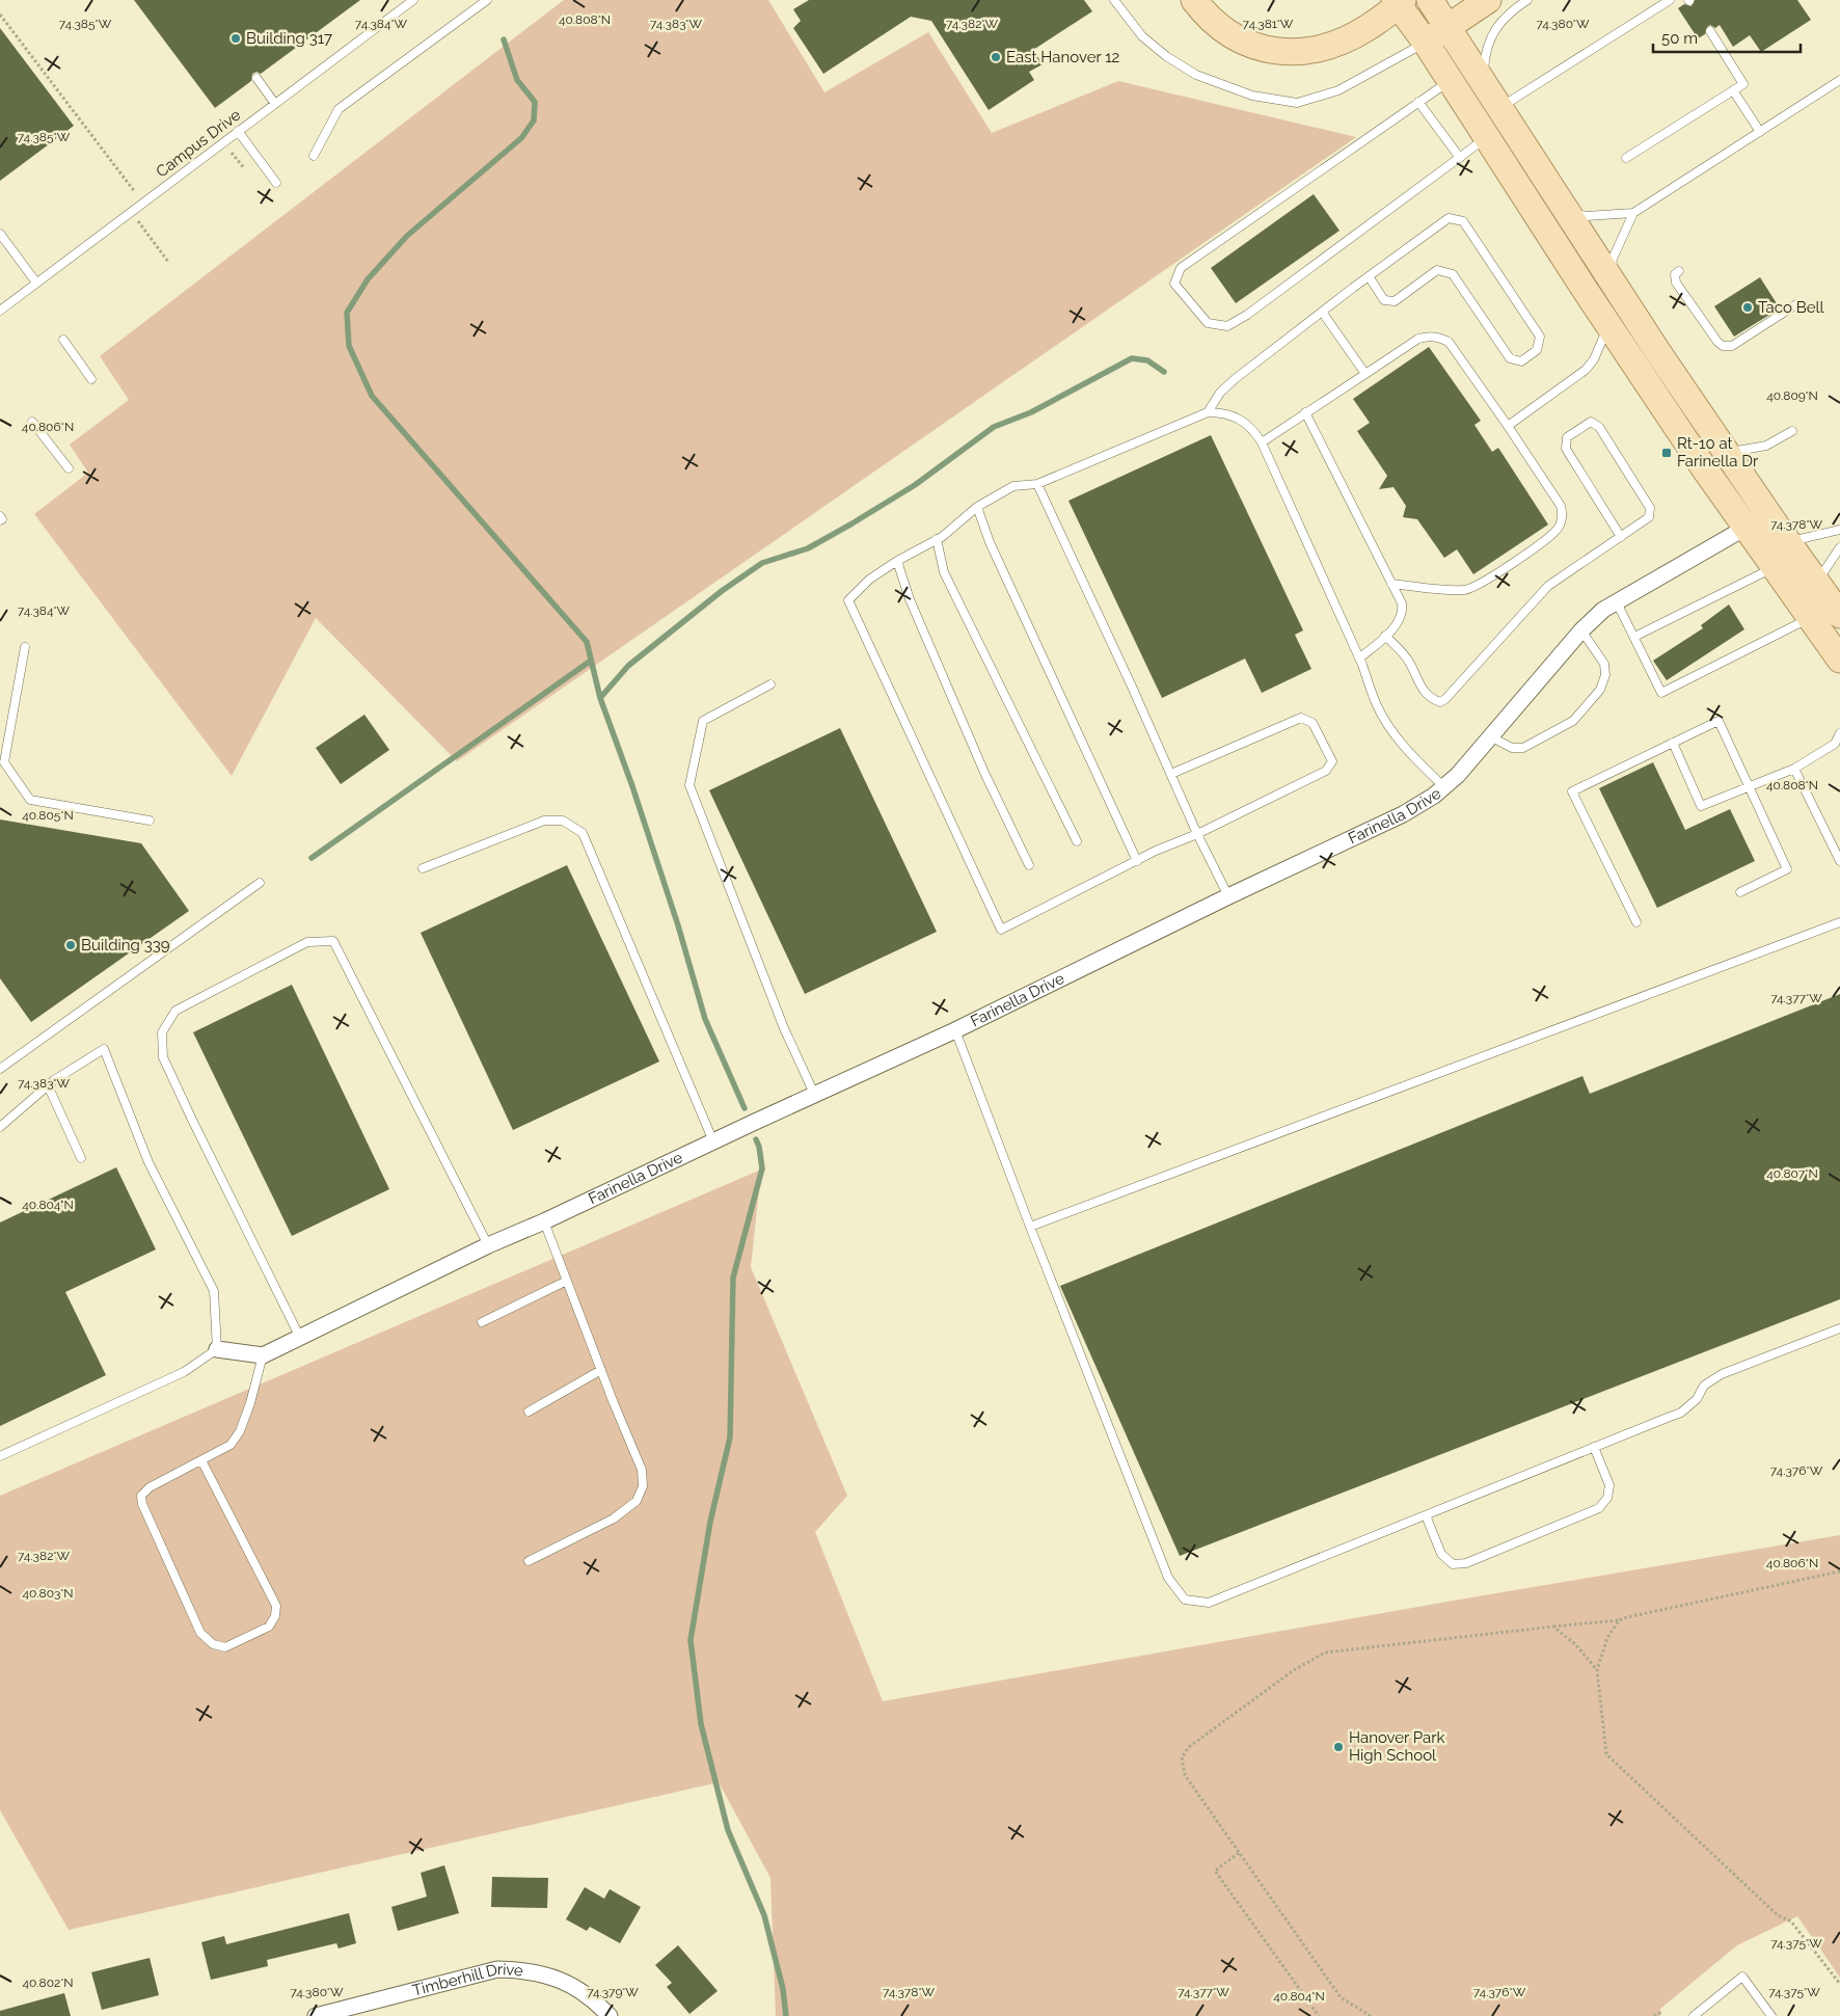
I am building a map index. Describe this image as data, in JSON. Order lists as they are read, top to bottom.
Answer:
{
  "streets": {
    "street": ["Farinella Drive", "Timberhill Drive"],
    "lane": ["Campus Drive"]
  },
  "places": {
    "other": [
      "Building 317",
      "East Hanover 12",
      "Taco Bell",
      "Building 339",
      "Hanover Park High School"
    ],
    "transit": ["Rt-10 at Farinella Dr"]
  },
  "scale_bar": "50 m",
  "coordinates": [
    "40.808°N",
    "74.385°W",
    "74.384°W",
    "74.383°W",
    "74.382°W",
    "74.381°W",
    "74.380°W",
    "40.809°N",
    "40.806°N",
    "74.378°W",
    "40.805°N",
    "74.377°W",
    "40.807°N",
    "40.804°N",
    "74.376°W",
    "40.803°N",
    "74.375°W",
    "40.802°N",
    "74.379°W"
  ]
}
